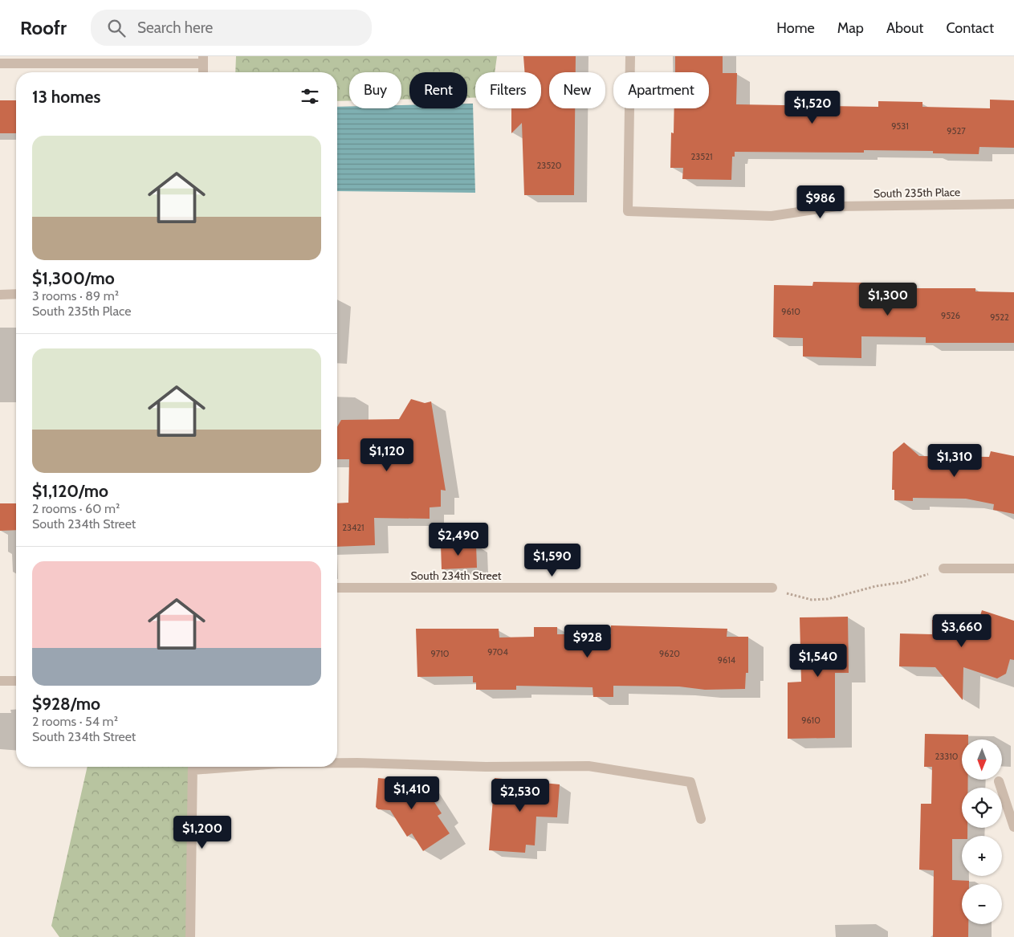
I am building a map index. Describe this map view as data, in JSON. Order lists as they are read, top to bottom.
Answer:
{
  "streets": {
    "street": ["South 235th Place", "South 234th Street"]
  },
  "house_numbers": [
    "9531",
    "9527",
    "23521",
    "23520",
    "9610",
    "9526",
    "9522",
    "23421",
    "9704",
    "9710",
    "9620",
    "9614",
    "9610",
    "23310"
  ],
  "north": "bottom",
  "page": {
    "header": "Roofr",
    "search": "Search here",
    "nav": [
      "Home",
      "Map",
      "About",
      "Contact"
    ],
    "chip": [
      "Buy",
      "Rent",
      "Filters",
      "New",
      "Apartment"
    ],
    "heading": "13 homes",
    "price": [
      "$1,520",
      "$986",
      "$1,300",
      "$1,120",
      "$1,310",
      "$2,490",
      "$1,590",
      "$3,660",
      "$928",
      "$1,540",
      "$1,410",
      "$2,530",
      "$1,200"
    ],
    "list": [
      {
        "name": "$1,300/mo",
        "note": "3 rooms · 89 m² · South 235th Place"
      },
      {
        "name": "$1,120/mo",
        "note": "2 rooms · 60 m² · South 234th Street"
      },
      {
        "name": "$928/mo",
        "note": "2 rooms · 54 m² · South 234th Street"
      }
    ],
    "map_buttons": ["+", "−"]
  }
}
